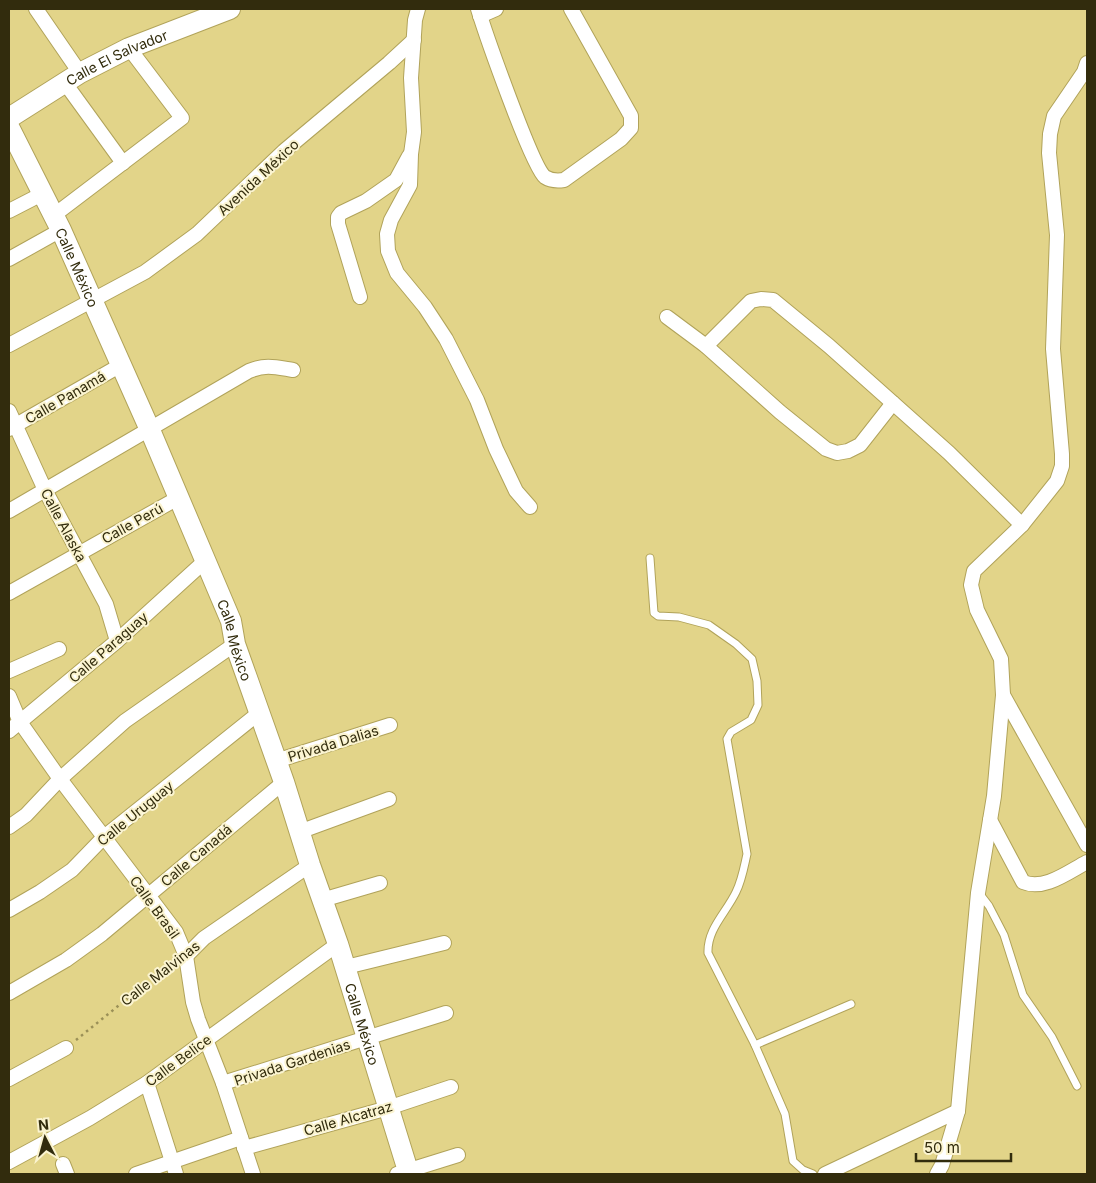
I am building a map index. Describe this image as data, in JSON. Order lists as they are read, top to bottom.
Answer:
{
  "streets": {
    "street": [
      "Calle El Salvador",
      "Avenida México",
      "Calle México",
      "Calle Panamá",
      "Calle Perú",
      "Calle Alaska",
      "Calle Paraguay",
      "Privada Dalias",
      "Calle Uruguay",
      "Calle Canadá",
      "Calle Brasil",
      "Calle Malvinas",
      "Calle Belice",
      "Privada Gardenias",
      "Calle Alcatraz"
    ]
  },
  "crossings": [
    ["Avenida México", "Calle México"],
    ["Calle México", "Calle Panamá"],
    ["Calle México", "Calle Perú"],
    ["Calle México", "Calle Paraguay"],
    ["Calle México", "Privada Dalias"],
    ["Calle México", "Calle Uruguay"],
    ["Calle México", "Calle Canadá"],
    ["Calle México", "Calle Malvinas"],
    ["Calle México", "Calle Belice"],
    ["Calle México", "Privada Gardenias"],
    ["Calle México", "Calle Alcatraz"],
    ["Calle Panamá", "Calle Alaska"],
    ["Calle Perú", "Calle Alaska"],
    ["Calle Alaska", "Calle Paraguay"],
    ["Calle Paraguay", "Calle Brasil"],
    ["Calle Uruguay", "Calle Brasil"],
    ["Calle Canadá", "Calle Brasil"],
    ["Calle Brasil", "Calle Malvinas"],
    ["Calle Brasil", "Calle Belice"],
    ["Calle Brasil", "Privada Gardenias"],
    ["Calle Brasil", "Calle Alcatraz"]
  ],
  "scale_bar": "50 m",
  "north": "top"
}
